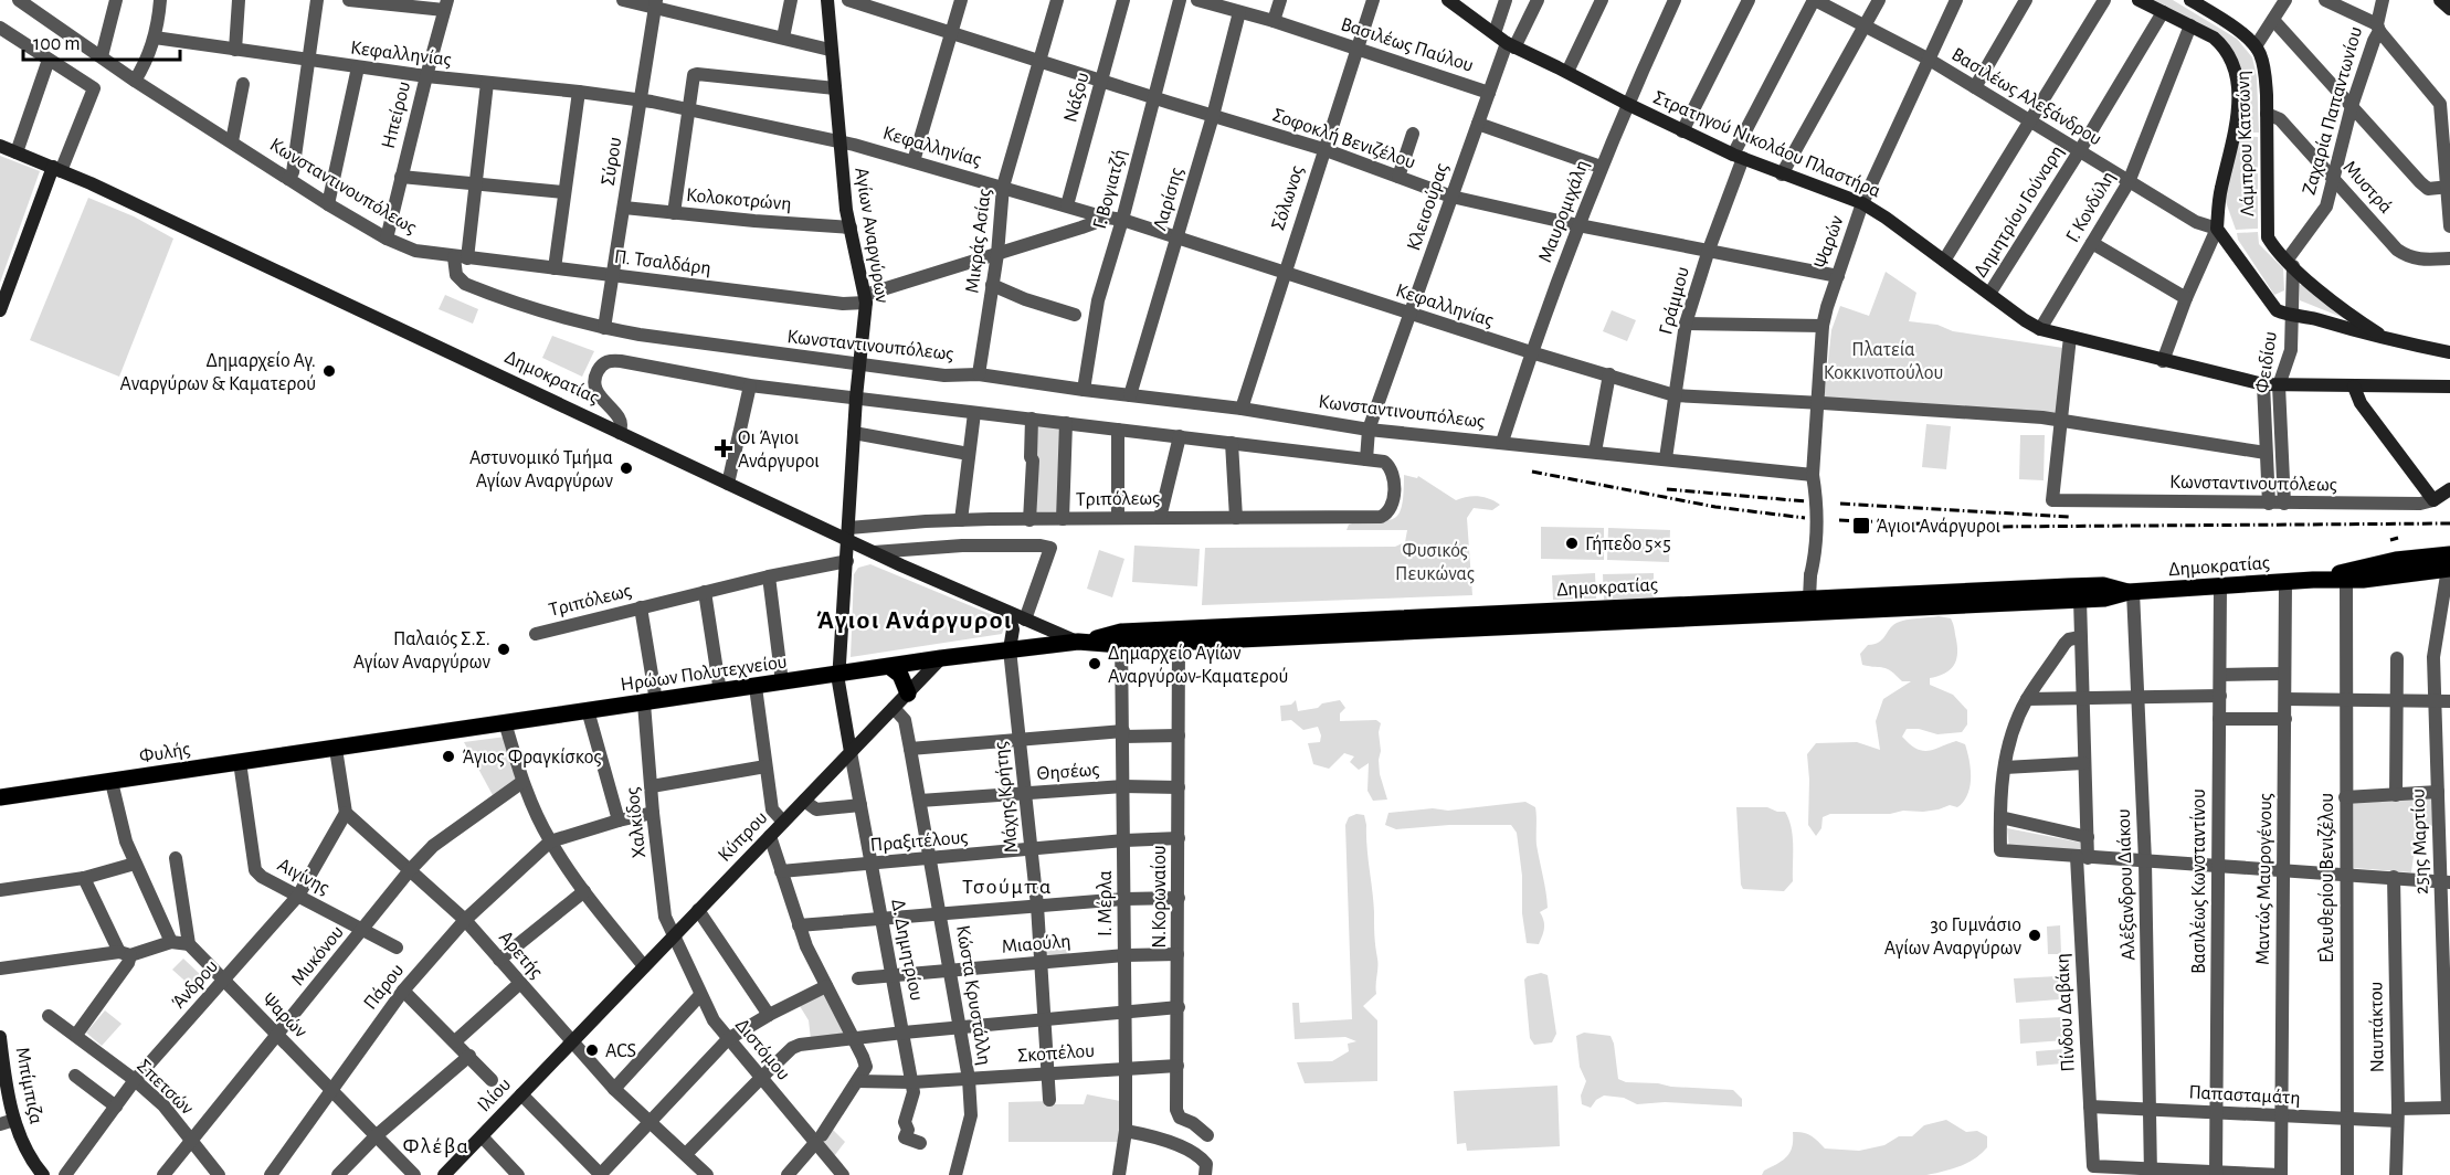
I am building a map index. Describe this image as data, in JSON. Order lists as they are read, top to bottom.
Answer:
{
  "streets": {
    "main road": [
      "Στρατηγού Νικολάου Πλαστήρα",
      "Λάμπρου Κατσώνη",
      "Κωνσταντινουπόλεως",
      "Αγίων Αναργύρων",
      "Δημοκρατίας",
      "Ηρώων Πολυτεχνείου",
      "Φυλής",
      "Κύπρου",
      "Μπίμπιζα",
      "Ιλίου"
    ],
    "street": [
      "Βασιλέως Παύλου",
      "Κεφαλληνίας",
      "Βασιλέως Αλεξάνδρου",
      "Νάξου",
      "Ζαχαρία Παπαντωνίου",
      "Ηπείρου",
      "Σοφοκλή Βενιζέλου",
      "Σύρου",
      "Μυστρά",
      "Γ. Βογιατζή",
      "Σόλωνος",
      "Κολοκοτρώνη",
      "Λαρίσης",
      "Κλεισούρας",
      "Γ. Κονδύλη",
      "Μαυρομιχάλη",
      "Δημητρίου Γούναρη",
      "Μικράς Ασίας",
      "Ψαρών",
      "Π. Τσαλδάρη",
      "Γράμμου",
      "Φειδίου",
      "Τριπόλεως",
      "Θησέως",
      "Μάχης Κρήτης",
      "Χαλκίδος",
      "Πραξιτέλους",
      "25ης Μαρτίου",
      "Αιγίνης",
      "Ελευθερίου Βενιζέλου",
      "Μαντώς Μαυρογένους",
      "Βασιλέως Κωνσταντίνου",
      "Αλέξανδρου Διάκου",
      "Ν.Κορωναίου",
      "Ι. Μέρλα",
      "Μιαούλη",
      "Δ. Δημητρίου",
      "Αρετής",
      "Μυκόνου",
      "Άνδρου",
      "Πάρου",
      "Κώστα Κρυστάλλη",
      "Πίνδου Δαβάκη",
      "Ναυπάκτου",
      "Διστόμου",
      "Σκοπέλου",
      "Σπετσών",
      "Παπασταμάτη"
    ]
  },
  "crossings": [
    ["Βασιλέως Παύλου", "Σόλωνος"],
    ["Βασιλέως Παύλου", "Λαρίσης"],
    ["Βασιλέως Παύλου", "Κλεισούρας"],
    ["Κεφαλληνίας", "Νάξου"],
    ["Κεφαλληνίας", "Ηπείρου"],
    ["Κεφαλληνίας", "Σύρου"],
    ["Κεφαλληνίας", "Κωνσταντινουπόλεως"],
    ["Κεφαλληνίας", "Γ. Βογιατζή"],
    ["Κεφαλληνίας", "Σόλωνος"],
    ["Κεφαλληνίας", "Λαρίσης"],
    ["Κεφαλληνίας", "Κλεισούρας"],
    ["Κεφαλληνίας", "Μαυρομιχάλη"],
    ["Κεφαλληνίας", "Αγίων Αναργύρων"],
    ["Κεφαλληνίας", "Μικράς Ασίας"],
    ["Κεφαλληνίας", "Ψαρών"],
    ["Κεφαλληνίας", "Π. Τσαλδάρη"],
    ["Κεφαλληνίας", "Γράμμου"],
    ["Κεφαλληνίας", "Φειδίου"],
    ["Βασιλέως Αλεξάνδρου", "Λάμπρου Κατσώνη"],
    ["Βασιλέως Αλεξάνδρου", "Γ. Κονδύλη"],
    ["Βασιλέως Αλεξάνδρου", "Δημητρίου Γούναρη"],
    ["Βασιλέως Αλεξάνδρου", "Ψαρών"],
    ["Βασιλέως Αλεξάνδρου", "Γράμμου"],
    ["Νάξου", "Σοφοκλή Βενιζέλου"],
    ["Ζαχαρία Παπαντωνίου", "Λάμπρου Κατσώνη"],
    ["Ζαχαρία Παπαντωνίου", "Μυστρά"],
    ["Ζαχαρία Παπαντωνίου", "Φειδίου"],
    ["Ηπείρου", "Κωνσταντινουπόλεως"],
    ["Σοφοκλή Βενιζέλου", "Γ. Βογιατζή"],
    ["Σοφοκλή Βενιζέλου", "Σόλωνος"],
    ["Σοφοκλή Βενιζέλου", "Λαρίσης"],
    ["Σοφοκλή Βενιζέλου", "Κλεισούρας"],
    ["Σοφοκλή Βενιζέλου", "Μαυρομιχάλη"],
    ["Σοφοκλή Βενιζέλου", "Μικράς Ασίας"],
    ["Σοφοκλή Βενιζέλου", "Ψαρών"],
    ["Σοφοκλή Βενιζέλου", "Γράμμου"],
    ["Στρατηγού Νικολάου Πλαστήρα", "Κλεισούρας"],
    ["Στρατηγού Νικολάου Πλαστήρα", "Γ. Κονδύλη"],
    ["Στρατηγού Νικολάου Πλαστήρα", "Μαυρομιχάλη"],
    ["Στρατηγού Νικολάου Πλαστήρα", "Δημητρίου Γούναρη"],
    ["Στρατηγού Νικολάου Πλαστήρα", "Ψαρών"],
    ["Στρατηγού Νικολάου Πλαστήρα", "Γράμμου"],
    ["Στρατηγού Νικολάου Πλαστήρα", "Φειδίου"],
    ["Λάμπρου Κατσώνη", "Μυστρά"],
    ["Λάμπρου Κατσώνη", "Γ. Κονδύλη"],
    ["Λάμπρου Κατσώνη", "Δημητρίου Γούναρη"],
    ["Λάμπρου Κατσώνη", "Φειδίου"],
    ["Σύρου", "Κωνσταντινουπόλεως"],
    ["Σύρου", "Κολοκοτρώνη"],
    ["Σύρου", "Π. Τσαλδάρη"],
    ["Κωνσταντινουπόλεως", "Γ. Βογιατζή"],
    ["Κωνσταντινουπόλεως", "Σόλωνος"],
    ["Κωνσταντινουπόλεως", "Λαρίσης"],
    ["Κωνσταντινουπόλεως", "Κλεισούρας"],
    ["Κωνσταντινουπόλεως", "Μαυρομιχάλη"],
    ["Κωνσταντινουπόλεως", "Αγίων Αναργύρων"],
    ["Κωνσταντινουπόλεως", "Μικράς Ασίας"],
    ["Κωνσταντινουπόλεως", "Ψαρών"],
    ["Κωνσταντινουπόλεως", "Π. Τσαλδάρη"],
    ["Κωνσταντινουπόλεως", "Γράμμου"],
    ["Κωνσταντινουπόλεως", "Φειδίου"],
    ["Κολοκοτρώνη", "Αγίων Αναργύρων"],
    ["Κλεισούρας", "Τριπόλεως"],
    ["Αγίων Αναργύρων", "Π. Τσαλδάρη"],
    ["Αγίων Αναργύρων", "Δημοκρατίας"],
    ["Αγίων Αναργύρων", "Τριπόλεως"],
    ["Αγίων Αναργύρων", "Ηρώων Πολυτεχνείου"],
    ["Αγίων Αναργύρων", "Κύπρου"],
    ["Αγίων Αναργύρων", "Δ. Δημητρίου"],
    ["Μικράς Ασίας", "Π. Τσαλδάρη"],
    ["Ψαρών", "Δημοκρατίας"],
    ["Ψαρών", "Μυκόνου"],
    ["Ψαρών", "Άνδρου"],
    ["Ψαρών", "Πάρου"],
    ["Δημοκρατίας", "Τριπόλεως"],
    ["Δημοκρατίας", "Ηρώων Πολυτεχνείου"],
    ["Δημοκρατίας", "25ης Μαρτίου"],
    ["Δημοκρατίας", "Ελευθερίου Βενιζέλου"],
    ["Δημοκρατίας", "Μαντώς Μαυρογένους"],
    ["Δημοκρατίας", "Βασιλέως Κωνσταντίνου"],
    ["Δημοκρατίας", "Αλέξανδρου Διάκου"],
    ["Δημοκρατίας", "Ν.Κορωναίου"],
    ["Δημοκρατίας", "Ι. Μέρλα"],
    ["Δημοκρατίας", "Πίνδου Δαβάκη"],
    ["Τριπόλεως", "Χαλκίδος"],
    ["Ηρώων Πολυτεχνείου", "Φυλής"],
    ["Ηρώων Πολυτεχνείου", "Μάχης Κρήτης"],
    ["Ηρώων Πολυτεχνείου", "Χαλκίδος"],
    ["Ηρώων Πολυτεχνείου", "Κύπρου"],
    ["Φυλής", "Αιγίνης"],
    ["Θησέως", "Μάχης Κρήτης"],
    ["Θησέως", "Ν.Κορωναίου"],
    ["Θησέως", "Ι. Μέρλα"],
    ["Θησέως", "Κώστα Κρυστάλλη"],
    ["Μάχης Κρήτης", "Πραξιτέλους"],
    ["Μάχης Κρήτης", "Μιαούλη"],
    ["Μάχης Κρήτης", "Σκοπέλου"],
    ["Χαλκίδος", "Κύπρου"],
    ["Χαλκίδος", "Διστόμου"],
    ["Κύπρου", "Δ. Δημητρίου"],
    ["Κύπρου", "Αρετής"],
    ["Κύπρου", "Κώστα Κρυστάλλη"],
    ["Κύπρου", "Διστόμου"],
    ["Κύπρου", "Ιλίου"],
    ["Πραξιτέλους", "Ν.Κορωναίου"],
    ["Πραξιτέλους", "Ι. Μέρλα"],
    ["Πραξιτέλους", "Δ. Δημητρίου"],
    ["Πραξιτέλους", "Κώστα Κρυστάλλη"],
    ["25ης Μαρτίου", "Παπασταμάτη"],
    ["Αιγίνης", "Μυκόνου"],
    ["Αιγίνης", "Άνδρου"],
    ["Ελευθερίου Βενιζέλου", "Παπασταμάτη"],
    ["Μαντώς Μαυρογένους", "Παπασταμάτη"],
    ["Βασιλέως Κωνσταντίνου", "Παπασταμάτη"],
    ["Αλέξανδρου Διάκου", "Πίνδου Δαβάκη"],
    ["Αλέξανδρου Διάκου", "Παπασταμάτη"],
    ["Ν.Κορωναίου", "Μιαούλη"],
    ["Ν.Κορωναίου", "Σκοπέλου"],
    ["Ι. Μέρλα", "Μιαούλη"],
    ["Ι. Μέρλα", "Σκοπέλου"],
    ["Μιαούλη", "Δ. Δημητρίου"],
    ["Μιαούλη", "Κώστα Κρυστάλλη"],
    ["Δ. Δημητρίου", "Σκοπέλου"],
    ["Αρετής", "Μυκόνου"],
    ["Αρετής", "Άνδρου"],
    ["Αρετής", "Πάρου"],
    ["Αρετής", "Ιλίου"],
    ["Μυκόνου", "Σπετσών"],
    ["Άνδρου", "Σπετσών"],
    ["Κώστα Κρυστάλλη", "Σκοπέλου"],
    ["Πίνδου Δαβάκη", "Παπασταμάτη"],
    ["Ναυπάκτου", "Παπασταμάτη"]
  ],
  "districts": ["Άγιοι Ανάργυροι", "Τσούμπα", "Φλέβα"],
  "parks": ["Πλατεία Κοκκινοπούλου", "Φυσικός Πευκώνας"],
  "places": {
    "other": [
      "Δημαρχείο Αγ. Αναργύρων & Καματερού",
      "Αστυνομικό Τμήμα Αγίων Αναργύρων",
      "Γήπεδο 5×5",
      "Παλαιός Σ.Σ. Αγίων Αναργύρων",
      "Δημαρχείο Αγίων Αναργύρων-Καματερού",
      "Άγιος Φραγκίσκος",
      "3ο Γυμνάσιο Αγίων Αναργύρων",
      "ACS"
    ],
    "health": ["Οι Άγιοι Ανάργυροι"],
    "transit": ["Άγιοι Ανάργυροι"]
  },
  "scale_bar": "100 m"
}
